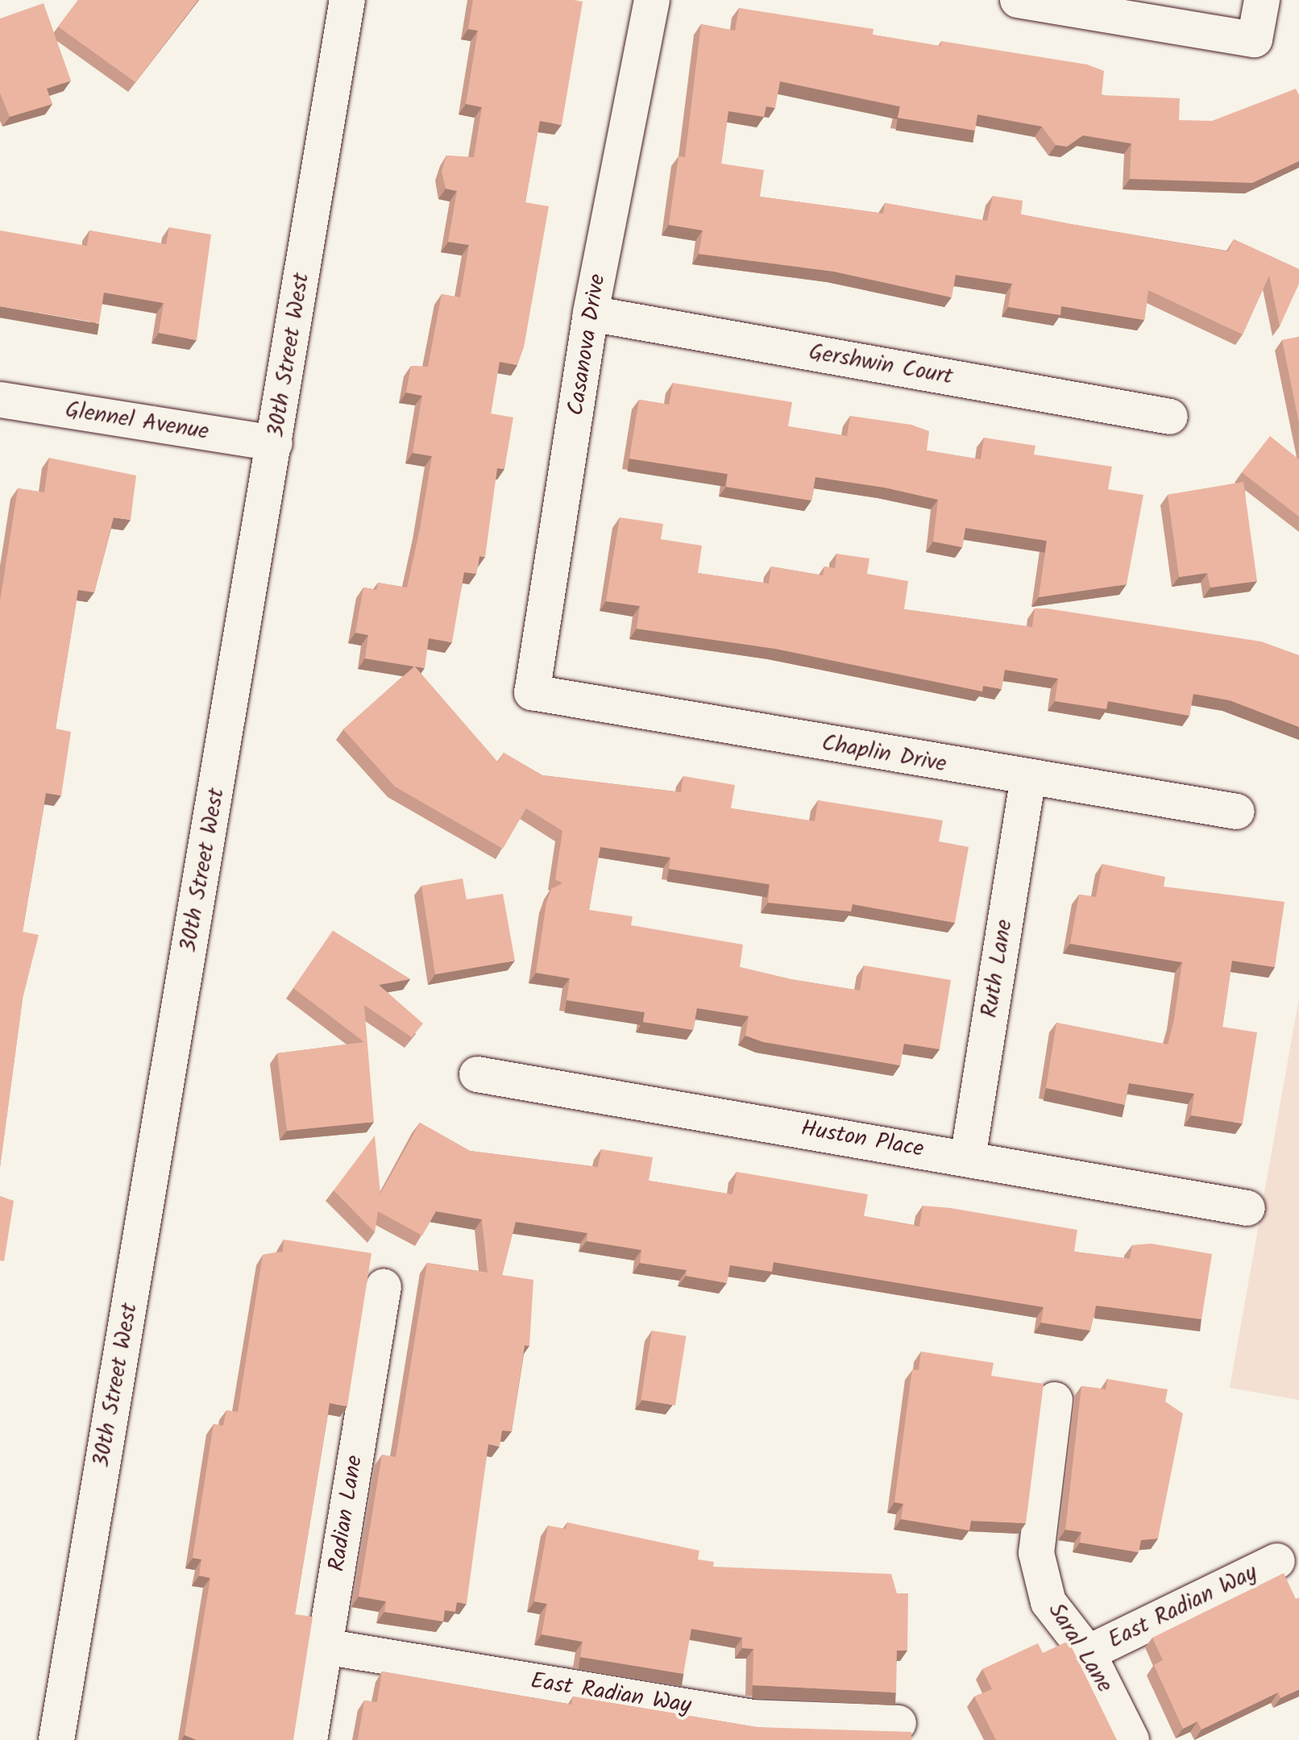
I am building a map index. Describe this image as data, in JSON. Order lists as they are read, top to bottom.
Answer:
{
  "streets": {
    "street": [
      "Casanova Drive",
      "30th Street West",
      "Gershwin Court",
      "Glennel Avenue",
      "Chaplin Drive",
      "Ruth Lane",
      "Huston Place",
      "Radian Lane",
      "East Radian Way",
      "Saral Lane"
    ]
  },
  "crossings": [
    ["Casanova Drive", "Gershwin Court"],
    ["Casanova Drive", "Chaplin Drive"],
    ["30th Street West", "Glennel Avenue"],
    ["Chaplin Drive", "Ruth Lane"],
    ["Ruth Lane", "Huston Place"],
    ["Radian Lane", "East Radian Way"],
    ["East Radian Way", "Saral Lane"]
  ]
}
